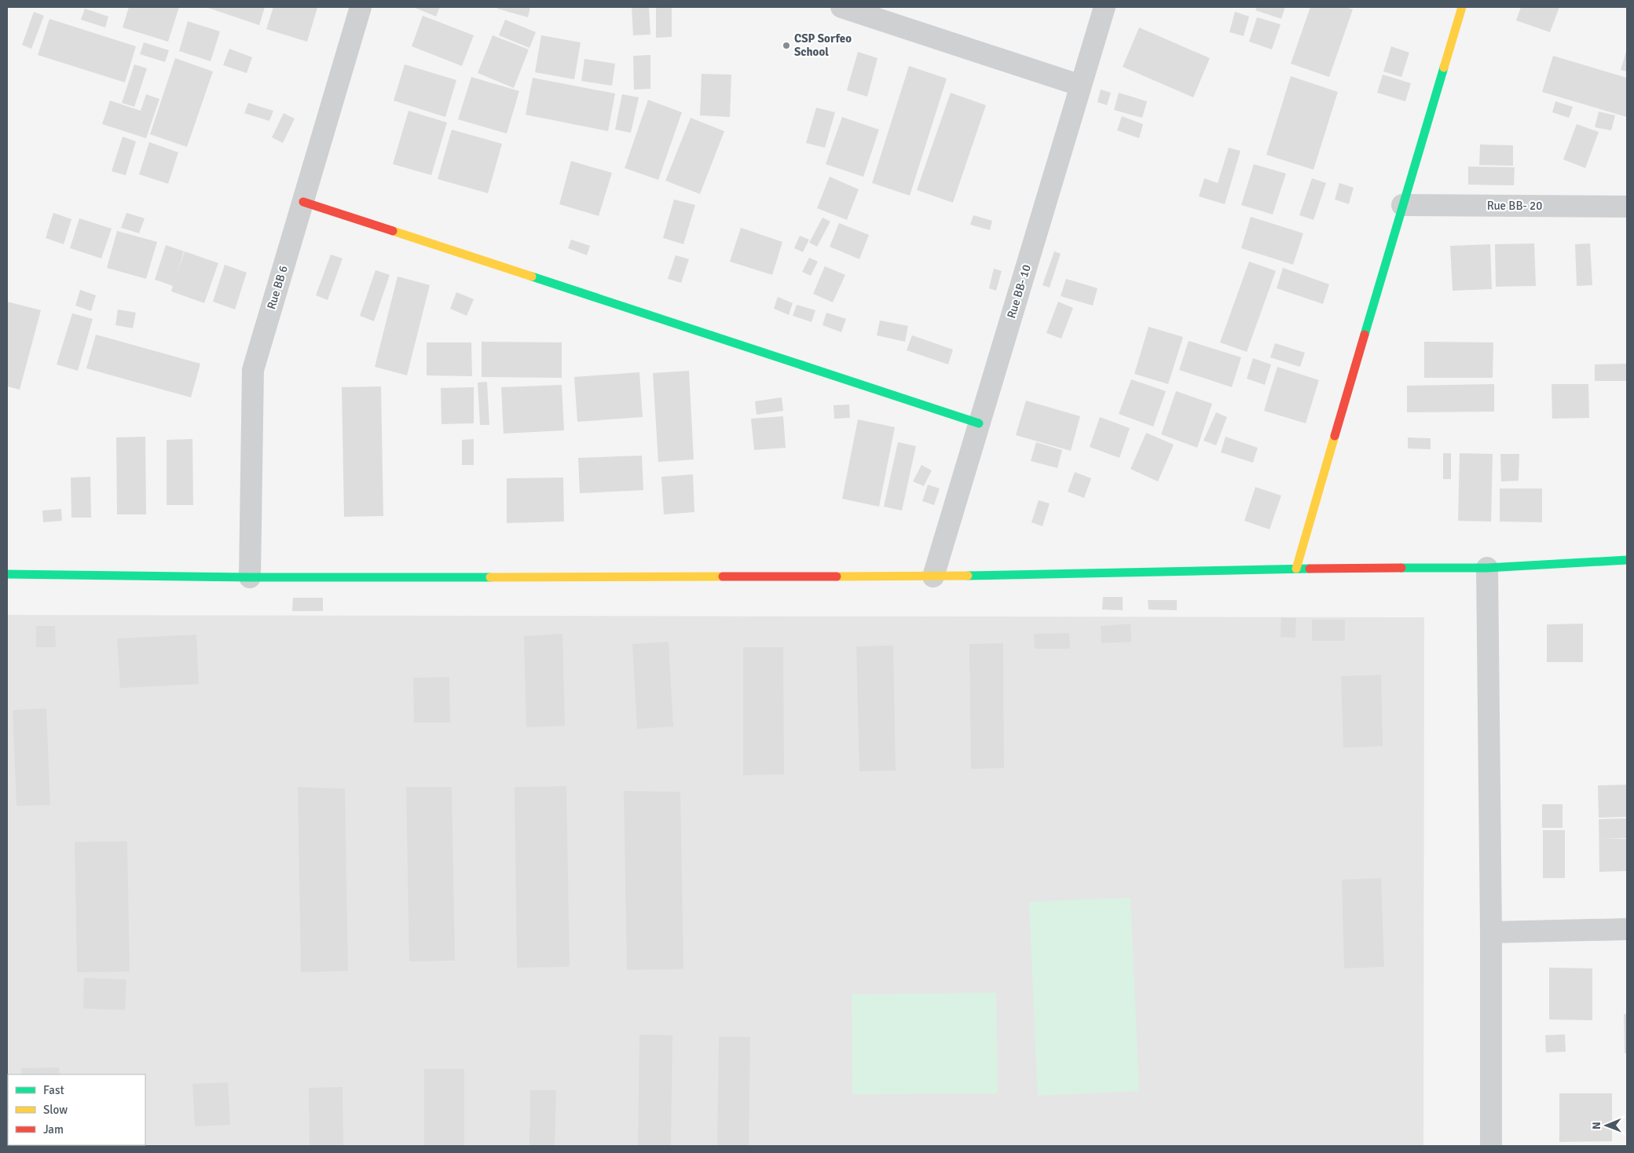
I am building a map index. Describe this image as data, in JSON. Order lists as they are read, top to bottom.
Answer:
{
  "streets": {
    "street": ["Rue BB- 20", "Rue BB 6", "Rue BB- 10"]
  },
  "places": ["CSP Sorfeo School"],
  "legend": ["Fast", "Slow", "Jam"],
  "north": "left"
}
